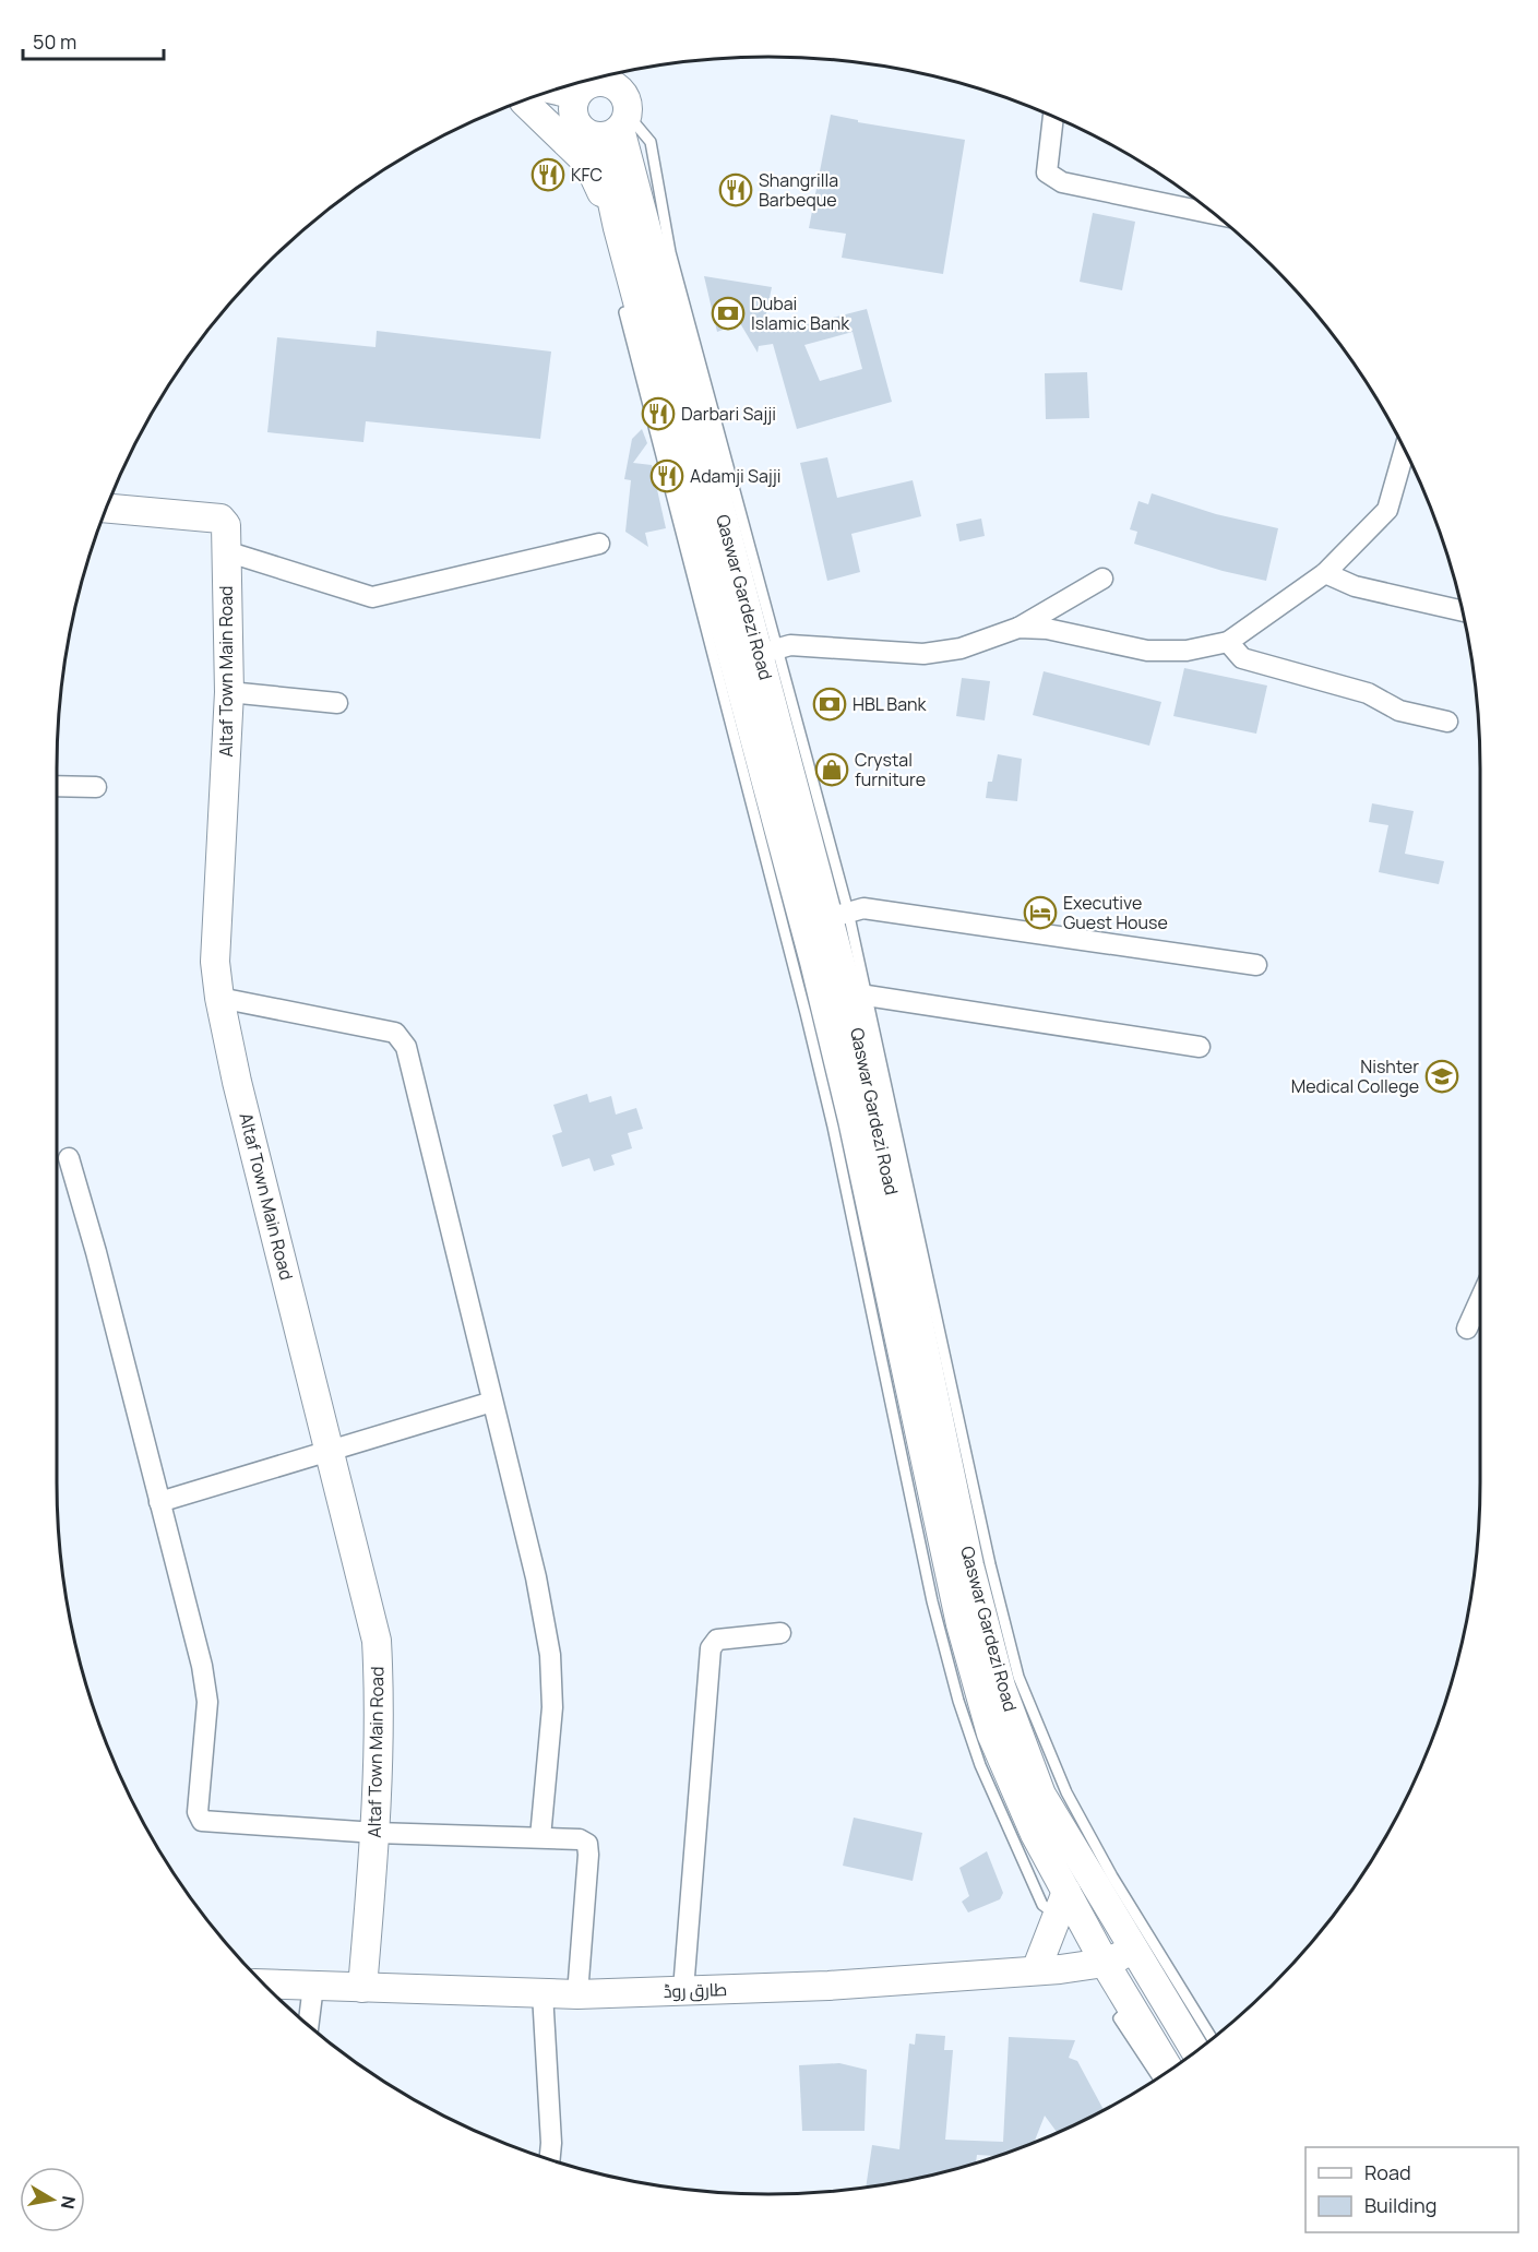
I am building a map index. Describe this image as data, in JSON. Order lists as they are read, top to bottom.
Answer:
{
  "streets": {
    "main road": ["Qaswar Gardezi Road", "Altaf Town Main Road", "طارق روڈ"]
  },
  "crossings": [
    ["Qaswar Gardezi Road", "طارق روڈ"],
    ["Altaf Town Main Road", "طارق روڈ"]
  ],
  "places": {
    "restaurant": [
      "KFC",
      "Shangrilla Barbeque",
      "Darbari Sajji",
      "Adamji Sajji"
    ],
    "bank": ["Dubai Islamic Bank", "HBL Bank"],
    "shop": ["Crystal furniture"],
    "hotel": ["Executive Guest House"],
    "school or university": ["Nishter Medical College"]
  },
  "legend": ["Road", "Building"],
  "scale_bar": "50 m",
  "north": "right"
}
